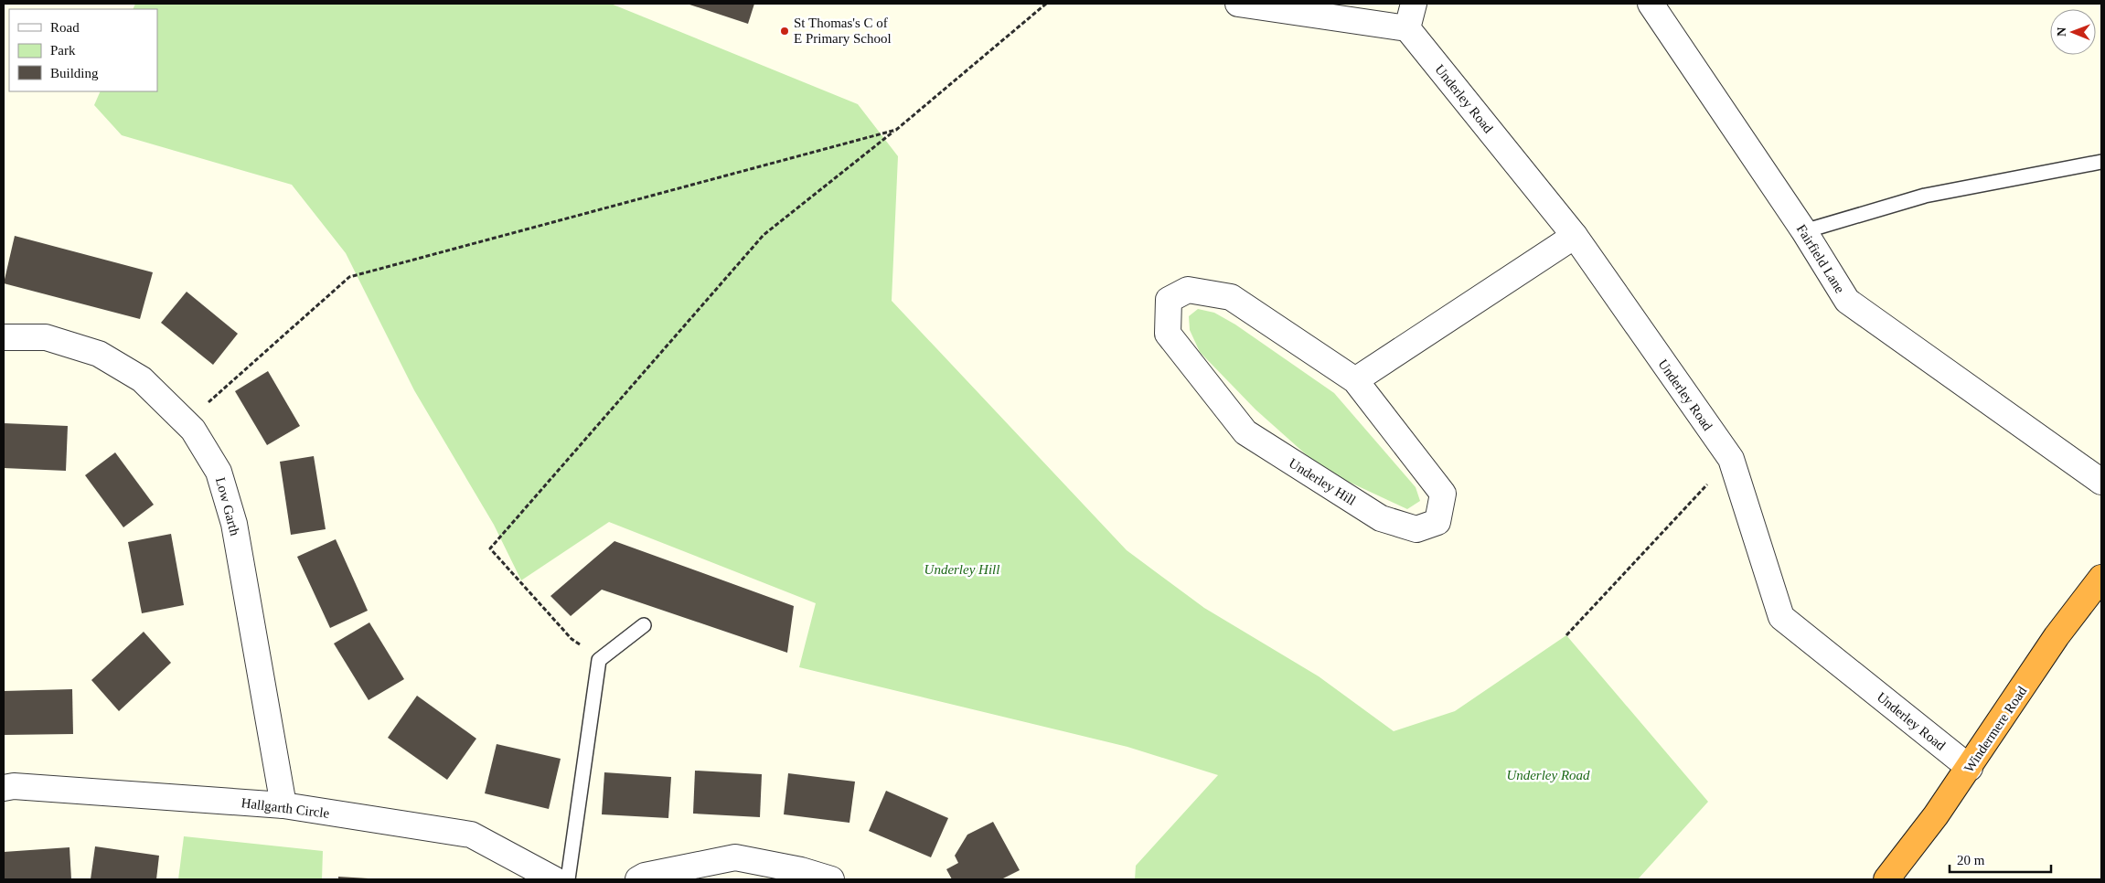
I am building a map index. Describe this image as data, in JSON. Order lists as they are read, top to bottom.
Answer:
{
  "streets": {
    "highway": ["Windermere Road"],
    "street": [
      "Underley Road",
      "Fairfield Lane",
      "Underley Hill",
      "Low Garth",
      "Hallgarth Circle"
    ]
  },
  "crossings": [
    ["Underley Road", "Windermere Road"],
    ["Low Garth", "Hallgarth Circle"]
  ],
  "parks": ["Underley Hill", "Underley Road"],
  "places": ["St Thomas's C of E Primary School"],
  "legend": ["Road", "Park", "Building"],
  "scale_bar": "20 m",
  "north": "left"
}
